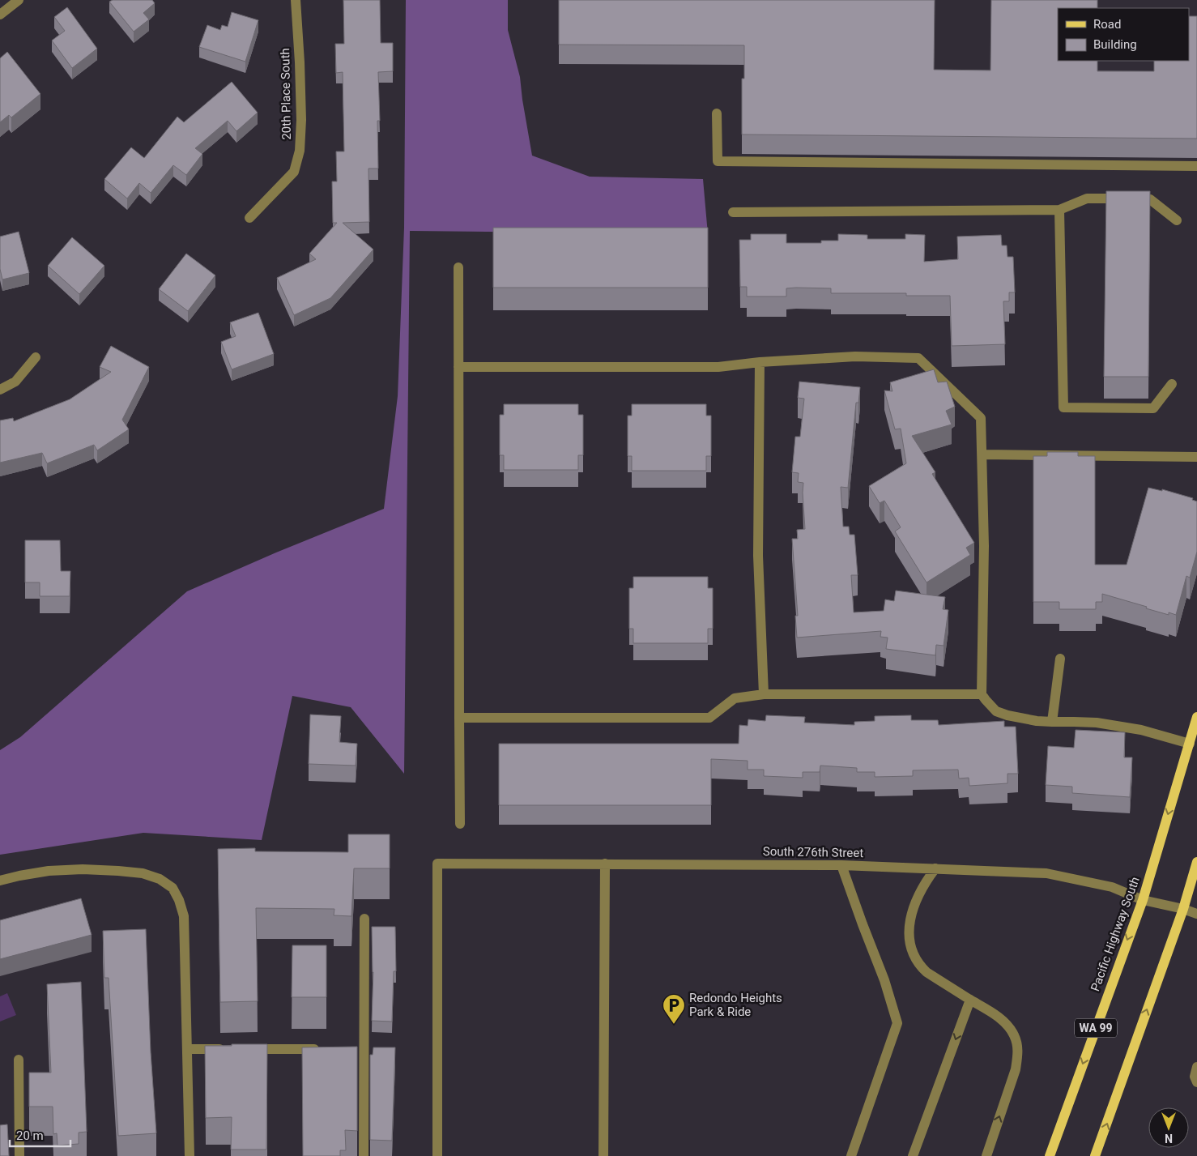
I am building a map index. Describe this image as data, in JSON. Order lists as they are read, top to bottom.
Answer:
{
  "streets": {
    "main road": ["Pacific Highway South", "WA 99"],
    "street": ["20th Place South", "South 276th Street"]
  },
  "crossings": [
    ["South 276th Street", "Pacific Highway South"]
  ],
  "places": {
    "parking": ["Redondo Heights Park & Ride"]
  },
  "legend": ["Road", "Building"],
  "scale_bar": "20 m",
  "north": "bottom"
}
